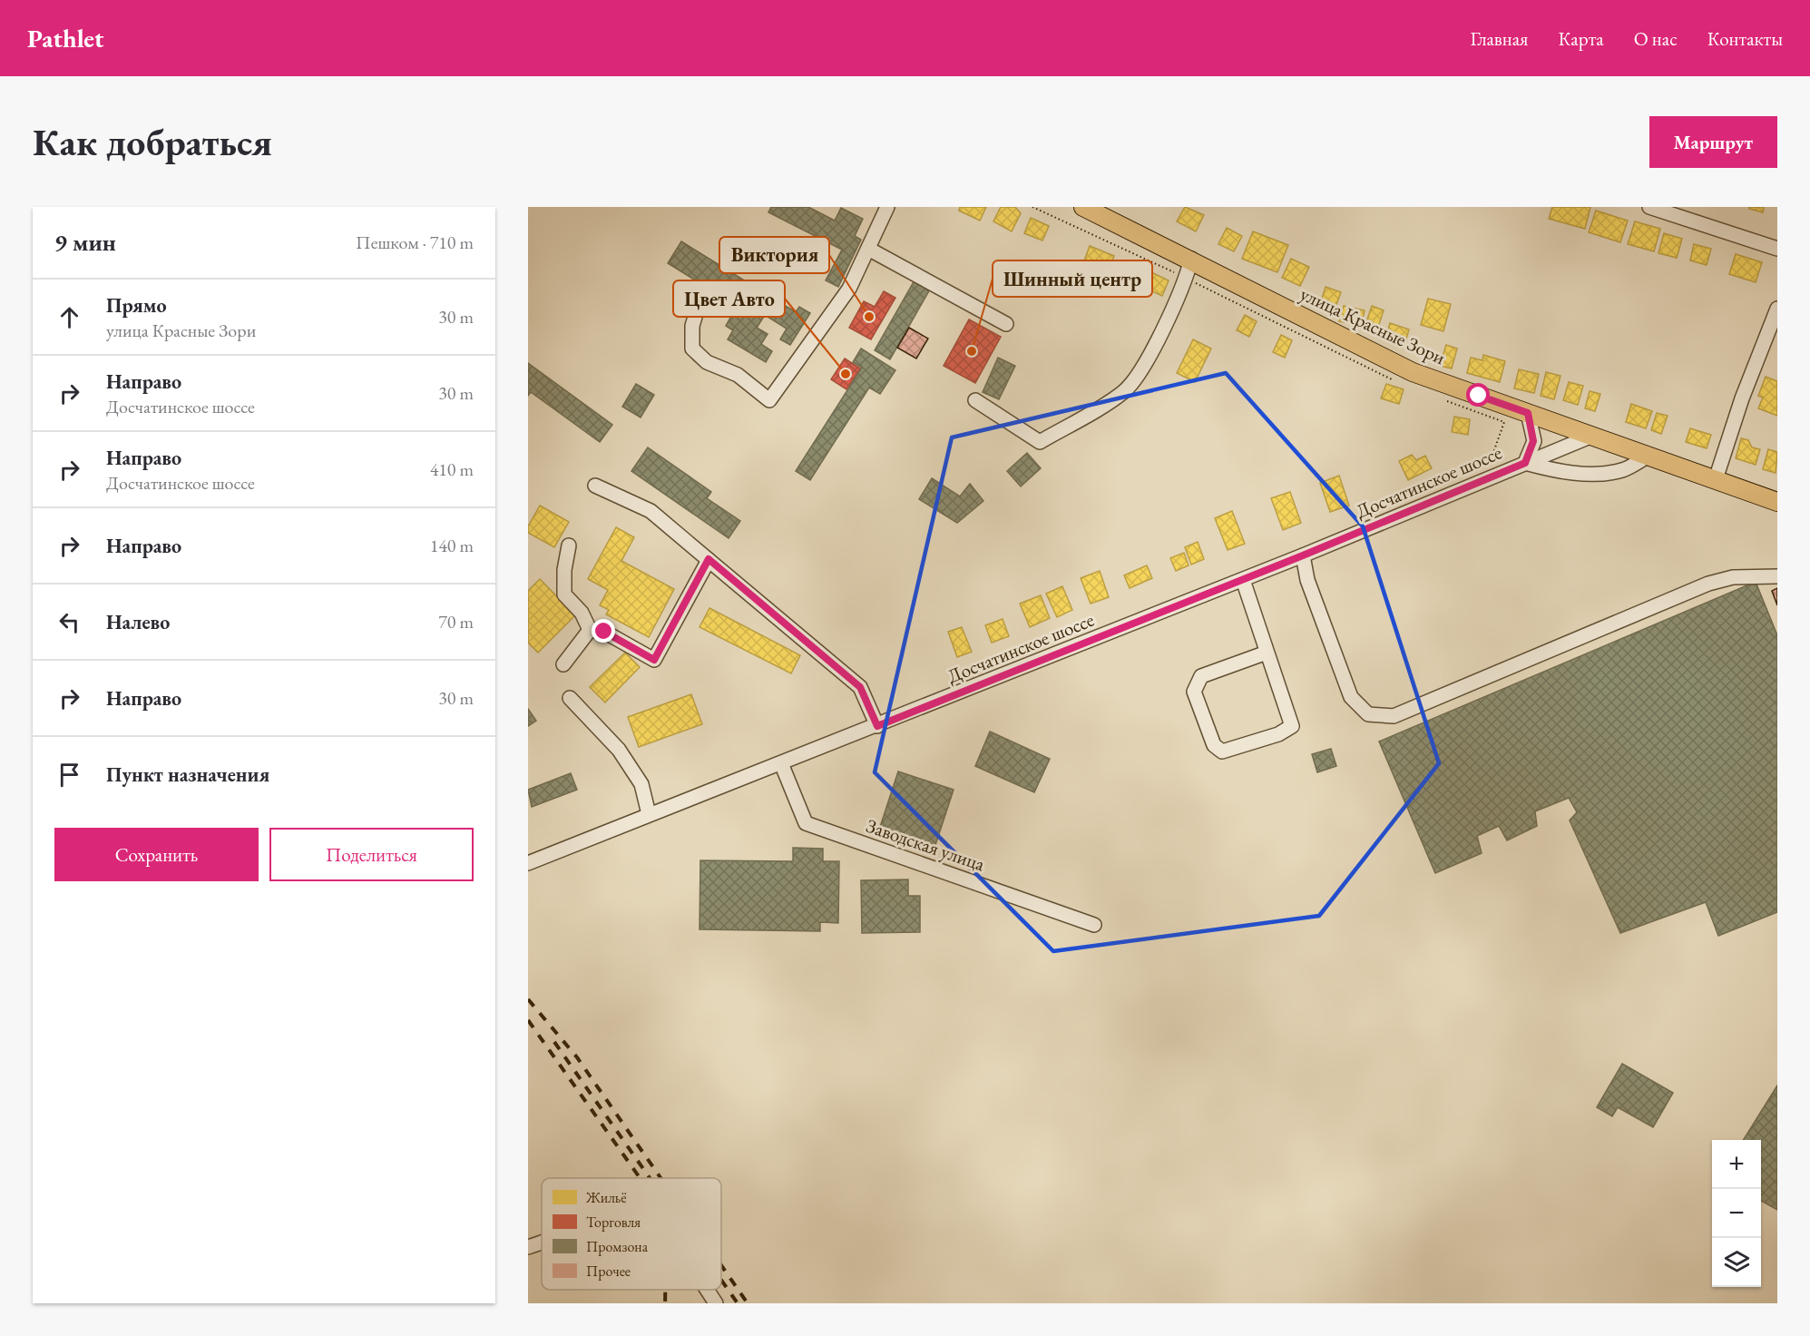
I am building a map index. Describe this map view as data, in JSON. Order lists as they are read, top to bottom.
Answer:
{
  "streets": {
    "main road": ["улица Красные Зори"],
    "street": ["Досчатинское шоссе", "Заводская улица"]
  },
  "crossings": [
    ["улица Красные Зори", "Досчатинское шоссе"],
    ["Досчатинское шоссе", "Заводская улица"]
  ],
  "places": ["Виктория", "Шинный центр", "Цвет Авто"],
  "legend": [
    "Жильё",
    "Торговля",
    "Промзона",
    "Прочее"
  ],
  "page": {
    "header": "Pathlet",
    "nav": [
      "Главная",
      "Карта",
      "О нас",
      "Контакты"
    ],
    "buttons": [
      "Маршрут",
      ["Сохранить", "Поделиться"]
    ],
    "title": "Как добраться",
    "heading": ["9 мин", "Пешком · 710 m"],
    "list": [
      ["Прямо", "улица Красные Зори", "30 m"],
      ["Направо", "Досчатинское шоссе", "30 m"],
      ["Направо", "Досчатинское шоссе", "410 m"],
      ["Направо", "140 m"],
      ["Налево", "70 m"],
      ["Направо", "30 m"],
      "Пункт назначения"
    ],
    "map_buttons": ["+", "−"]
  }
}
